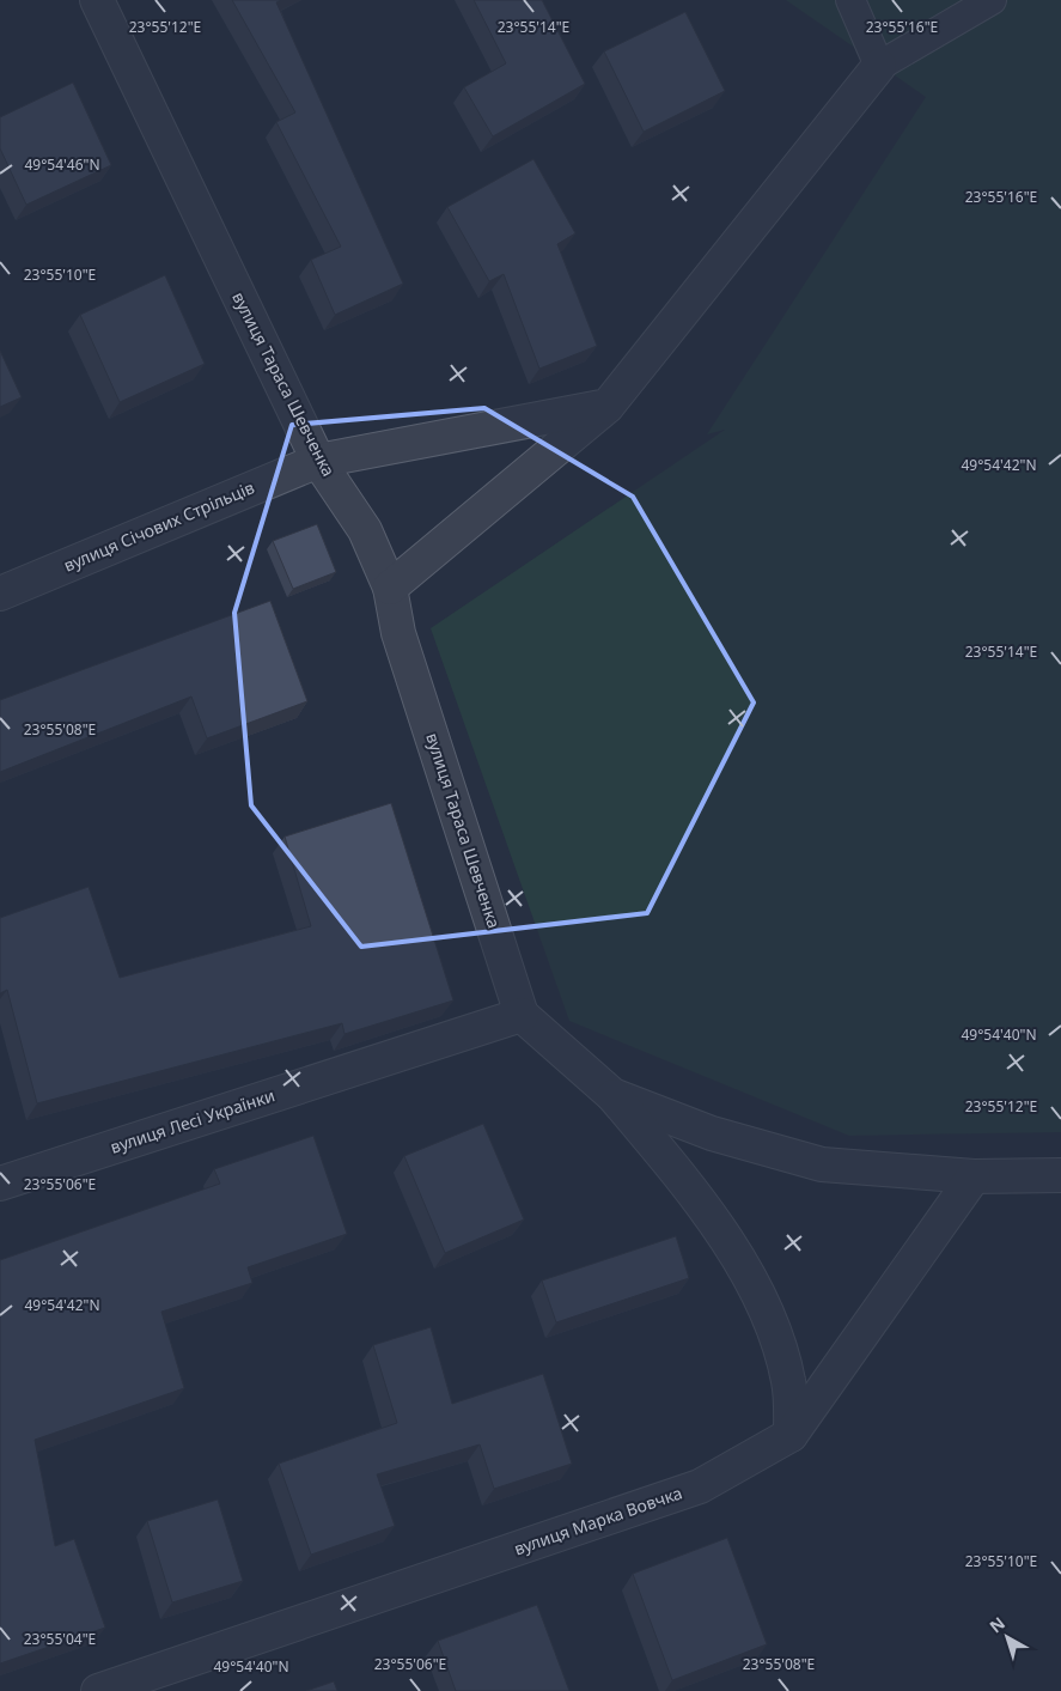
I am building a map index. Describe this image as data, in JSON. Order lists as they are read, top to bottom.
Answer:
{
  "streets": {
    "street": [
      "вулиця Тараса Шевченка",
      "вулиця Січових Стрільців",
      "вулиця Лесі Українки",
      "вулиця Марка Вовчка"
    ]
  },
  "crossings": [
    ["вулиця Тараса Шевченка", "вулиця Січових Стрільців"],
    ["вулиця Тараса Шевченка", "вулиця Лесі Українки"]
  ],
  "north": "top left",
  "coordinates": [
    "23°55'12\"E",
    "23°55'14\"E",
    "23°55'16\"E",
    "49°54'46\"N",
    "23°55'10\"E",
    "49°54'42\"N",
    "23°55'08\"E",
    "49°54'40\"N",
    "23°55'06\"E",
    "23°55'04\"E"
  ]
}
